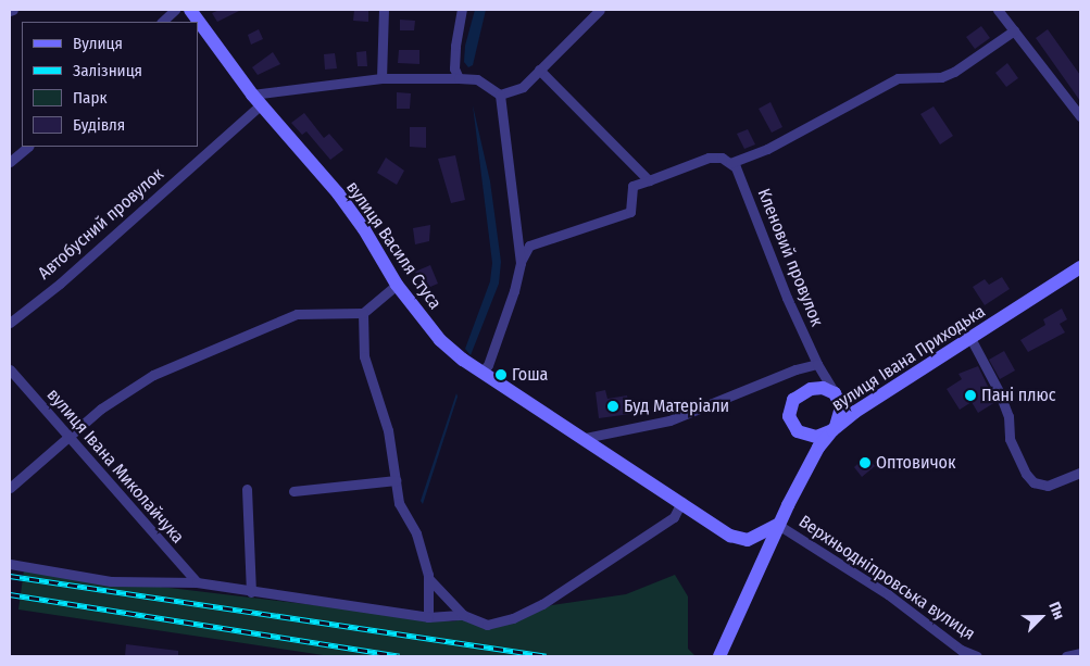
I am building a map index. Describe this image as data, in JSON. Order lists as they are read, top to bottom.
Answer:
{
  "streets": {
    "main road": ["вулиця Василя Стуса", "вулиця Івана Приходька"],
    "street": [
      "Автобусний провулок",
      "Кленовий провулок",
      "вулиця Івана Миколайчука",
      "Верхньодніпровська вулиця"
    ]
  },
  "crossings": [
    ["Автобусний провулок", "вулиця Василя Стуса"],
    ["вулиця Василя Стуса", "вулиця Івана Приходька"],
    ["вулиця Василя Стуса", "Верхньодніпровська вулиця"],
    ["Кленовий провулок", "вулиця Івана Приходька"],
    ["вулиця Івана Приходька", "Верхньодніпровська вулиця"]
  ],
  "places": [
    "Гоша",
    "Пані плюс",
    "Буд Матерiали",
    "Оптовичок"
  ],
  "legend": [
    "Вулиця",
    "Залізниця",
    "Парк",
    "Будівля"
  ],
  "north": "top right"
}
